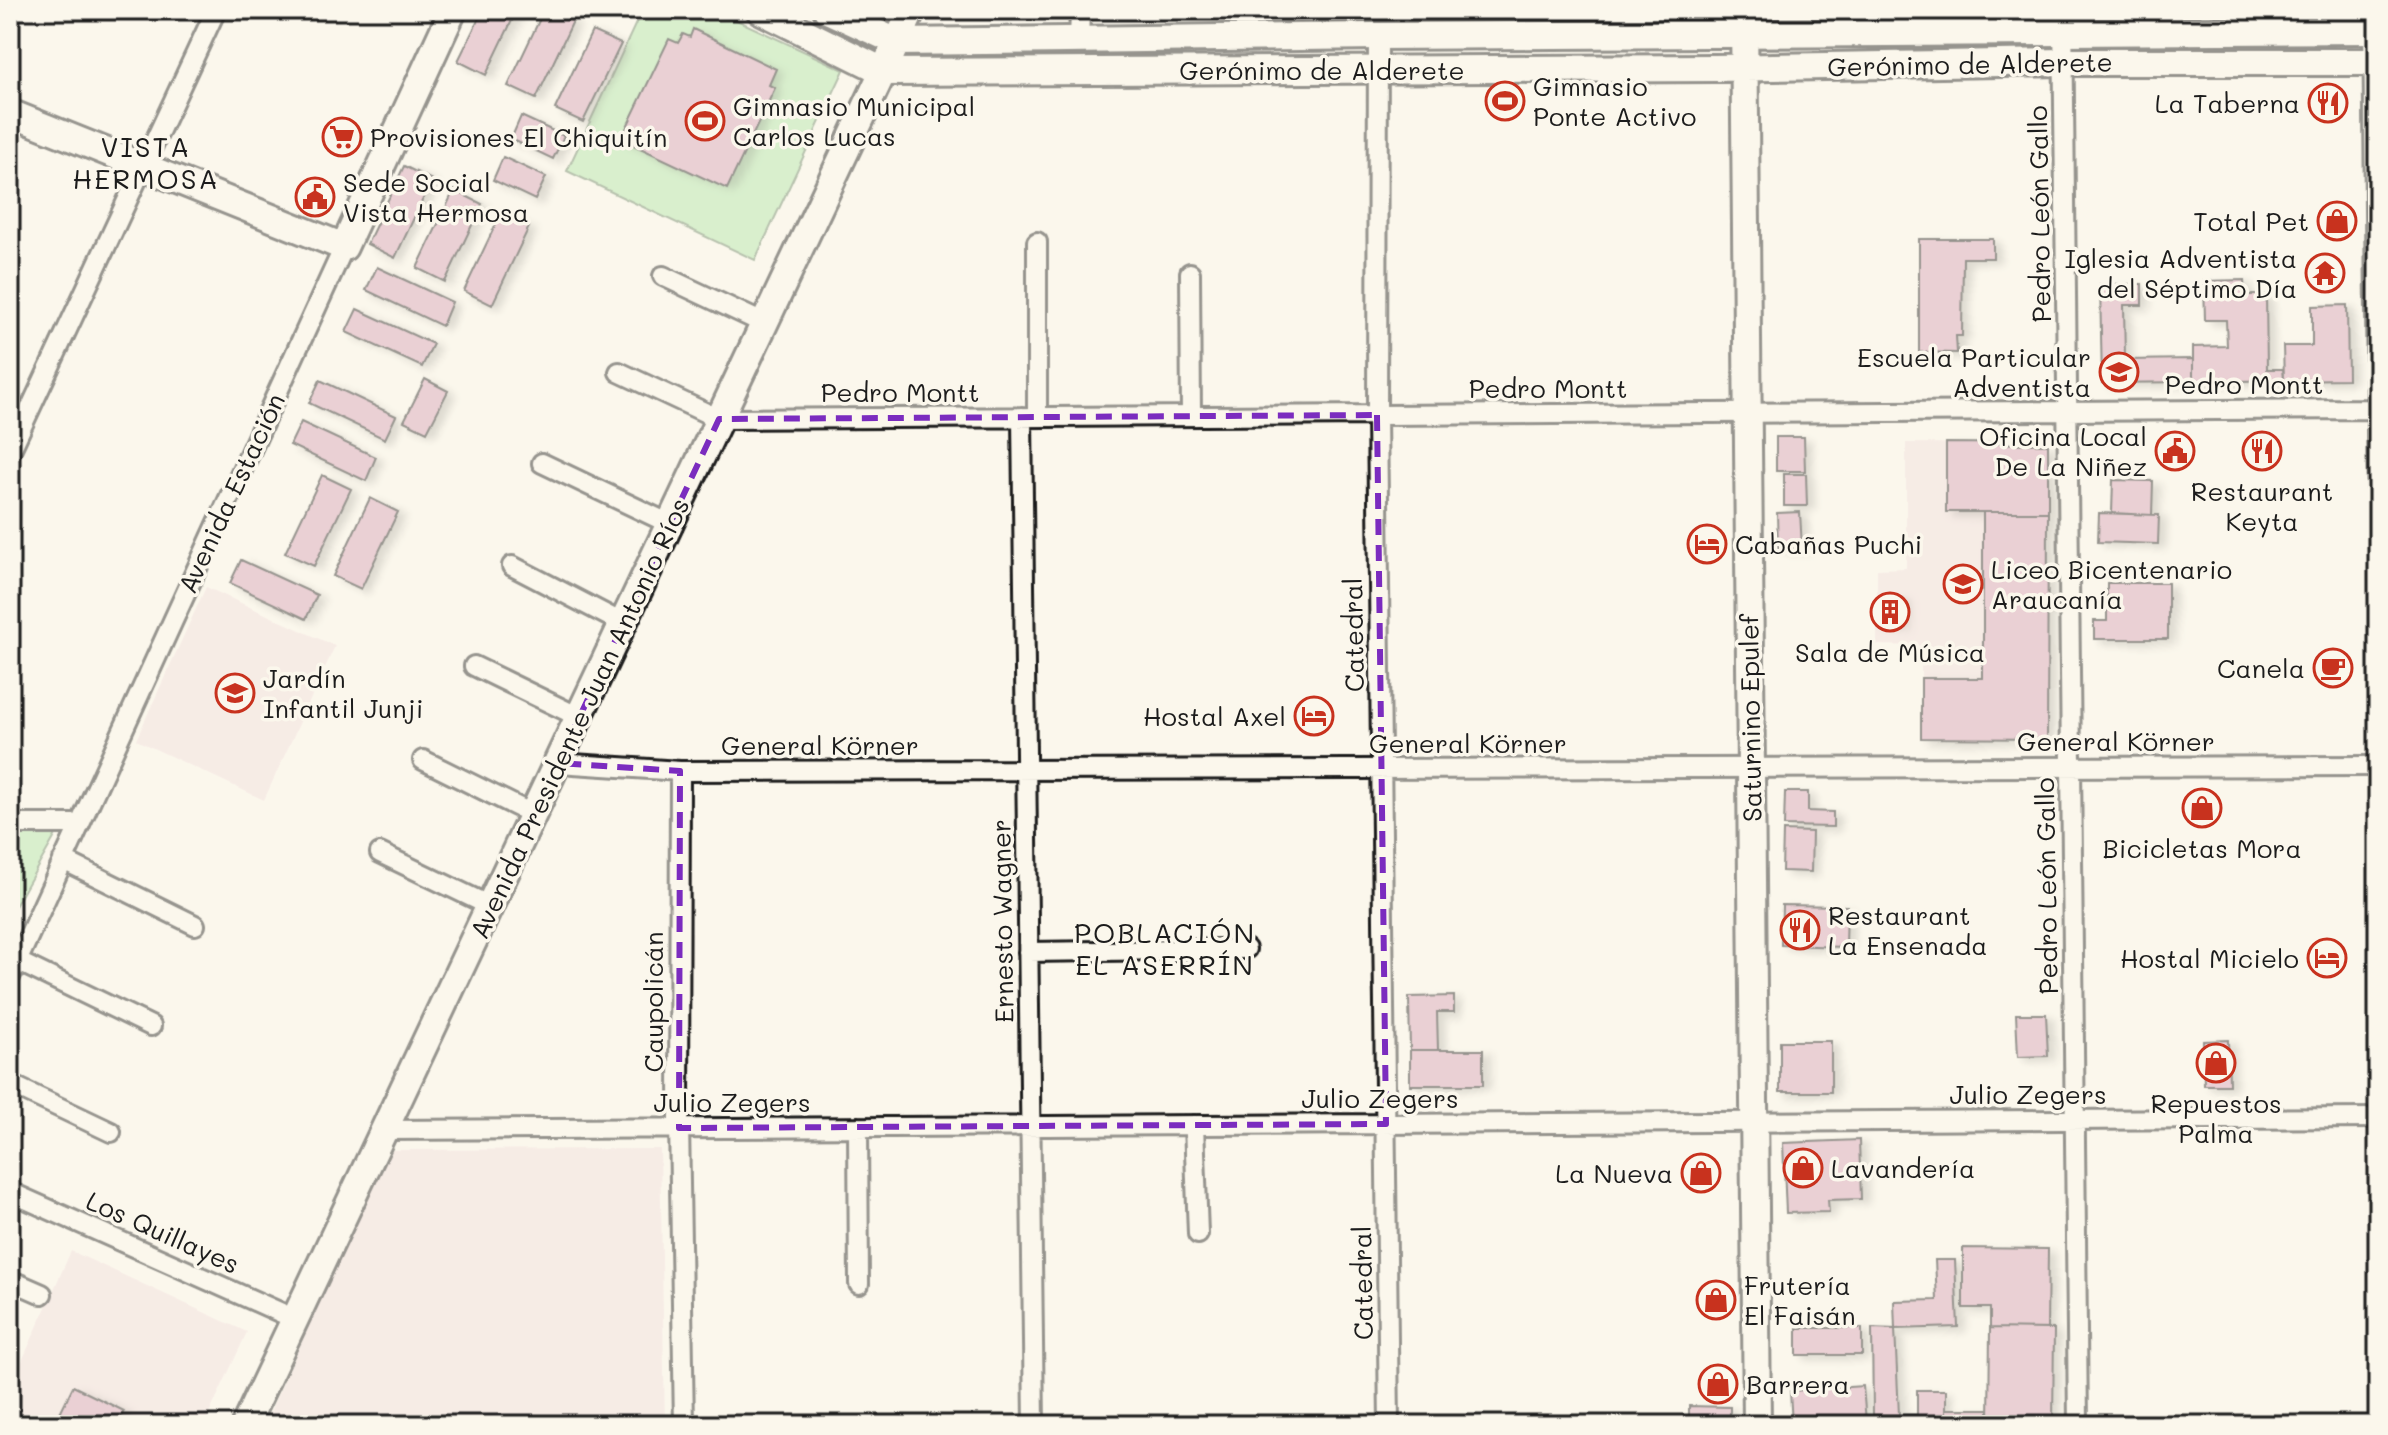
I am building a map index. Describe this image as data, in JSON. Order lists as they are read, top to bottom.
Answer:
{
  "streets": {
    "main road": [
      "Gerónimo de Alderete",
      "Avenida Estación",
      "Avenida Presidente Juan Antonio Ríos",
      "Saturnino Epulef"
    ],
    "street": [
      "Pedro León Gallo",
      "Pedro Montt",
      "Catedral",
      "General Körner",
      "Ernesto Wagner",
      "Caupolicán",
      "Julio Zegers",
      "Los Quillayes"
    ]
  },
  "crossings": [
    ["Gerónimo de Alderete", "Pedro León Gallo"],
    ["Gerónimo de Alderete", "Catedral"],
    ["Gerónimo de Alderete", "Avenida Presidente Juan Antonio Ríos"],
    ["Gerónimo de Alderete", "Saturnino Epulef"],
    ["Pedro León Gallo", "Pedro Montt"],
    ["Pedro León Gallo", "General Körner"],
    ["Pedro León Gallo", "Julio Zegers"],
    ["Pedro Montt", "Catedral"],
    ["Pedro Montt", "Avenida Presidente Juan Antonio Ríos"],
    ["Pedro Montt", "Saturnino Epulef"],
    ["Pedro Montt", "Ernesto Wagner"],
    ["Catedral", "General Körner"],
    ["Catedral", "Julio Zegers"],
    ["Avenida Presidente Juan Antonio Ríos", "General Körner"],
    ["Avenida Presidente Juan Antonio Ríos", "Julio Zegers"],
    ["Avenida Presidente Juan Antonio Ríos", "Los Quillayes"],
    ["Saturnino Epulef", "General Körner"],
    ["Saturnino Epulef", "Julio Zegers"],
    ["General Körner", "Ernesto Wagner"],
    ["General Körner", "Caupolicán"],
    ["Ernesto Wagner", "Julio Zegers"],
    ["Caupolicán", "Julio Zegers"]
  ],
  "districts": ["VISTA HERMOSA", "POBLACIÓN EL ASERRÍN"],
  "places": {
    "sports": ["Gimnasio Ponte Activo", "Gimnasio Municipal Carlos Lucas"],
    "restaurant": ["La Taberna", "Restaurant Keyta", "Restaurant La Ensenada"],
    "supermarket": ["Provisiones El Chiquitín"],
    "public building": ["Sede Social Vista Hermosa", "Oficina Local De La Niñez"],
    "shop": [
      "Total Pet",
      "Bicicletas Mora",
      "Repuestos Palma",
      "Lavandería",
      "La Nueva",
      "Frutería El Faisán",
      "Barrera"
    ],
    "temple": ["Iglesia Adventista del Séptimo Día"],
    "school or university": ["Escuela Particular Adventista", "Liceo Bicentenario Araucanía", "Jardín Infantil Junji"],
    "hotel": ["Cabañas Puchi", "Hostal Axel", "Hostal Micielo"],
    "building": ["Sala de Música"],
    "cafe": ["Canela"]
  }
}
